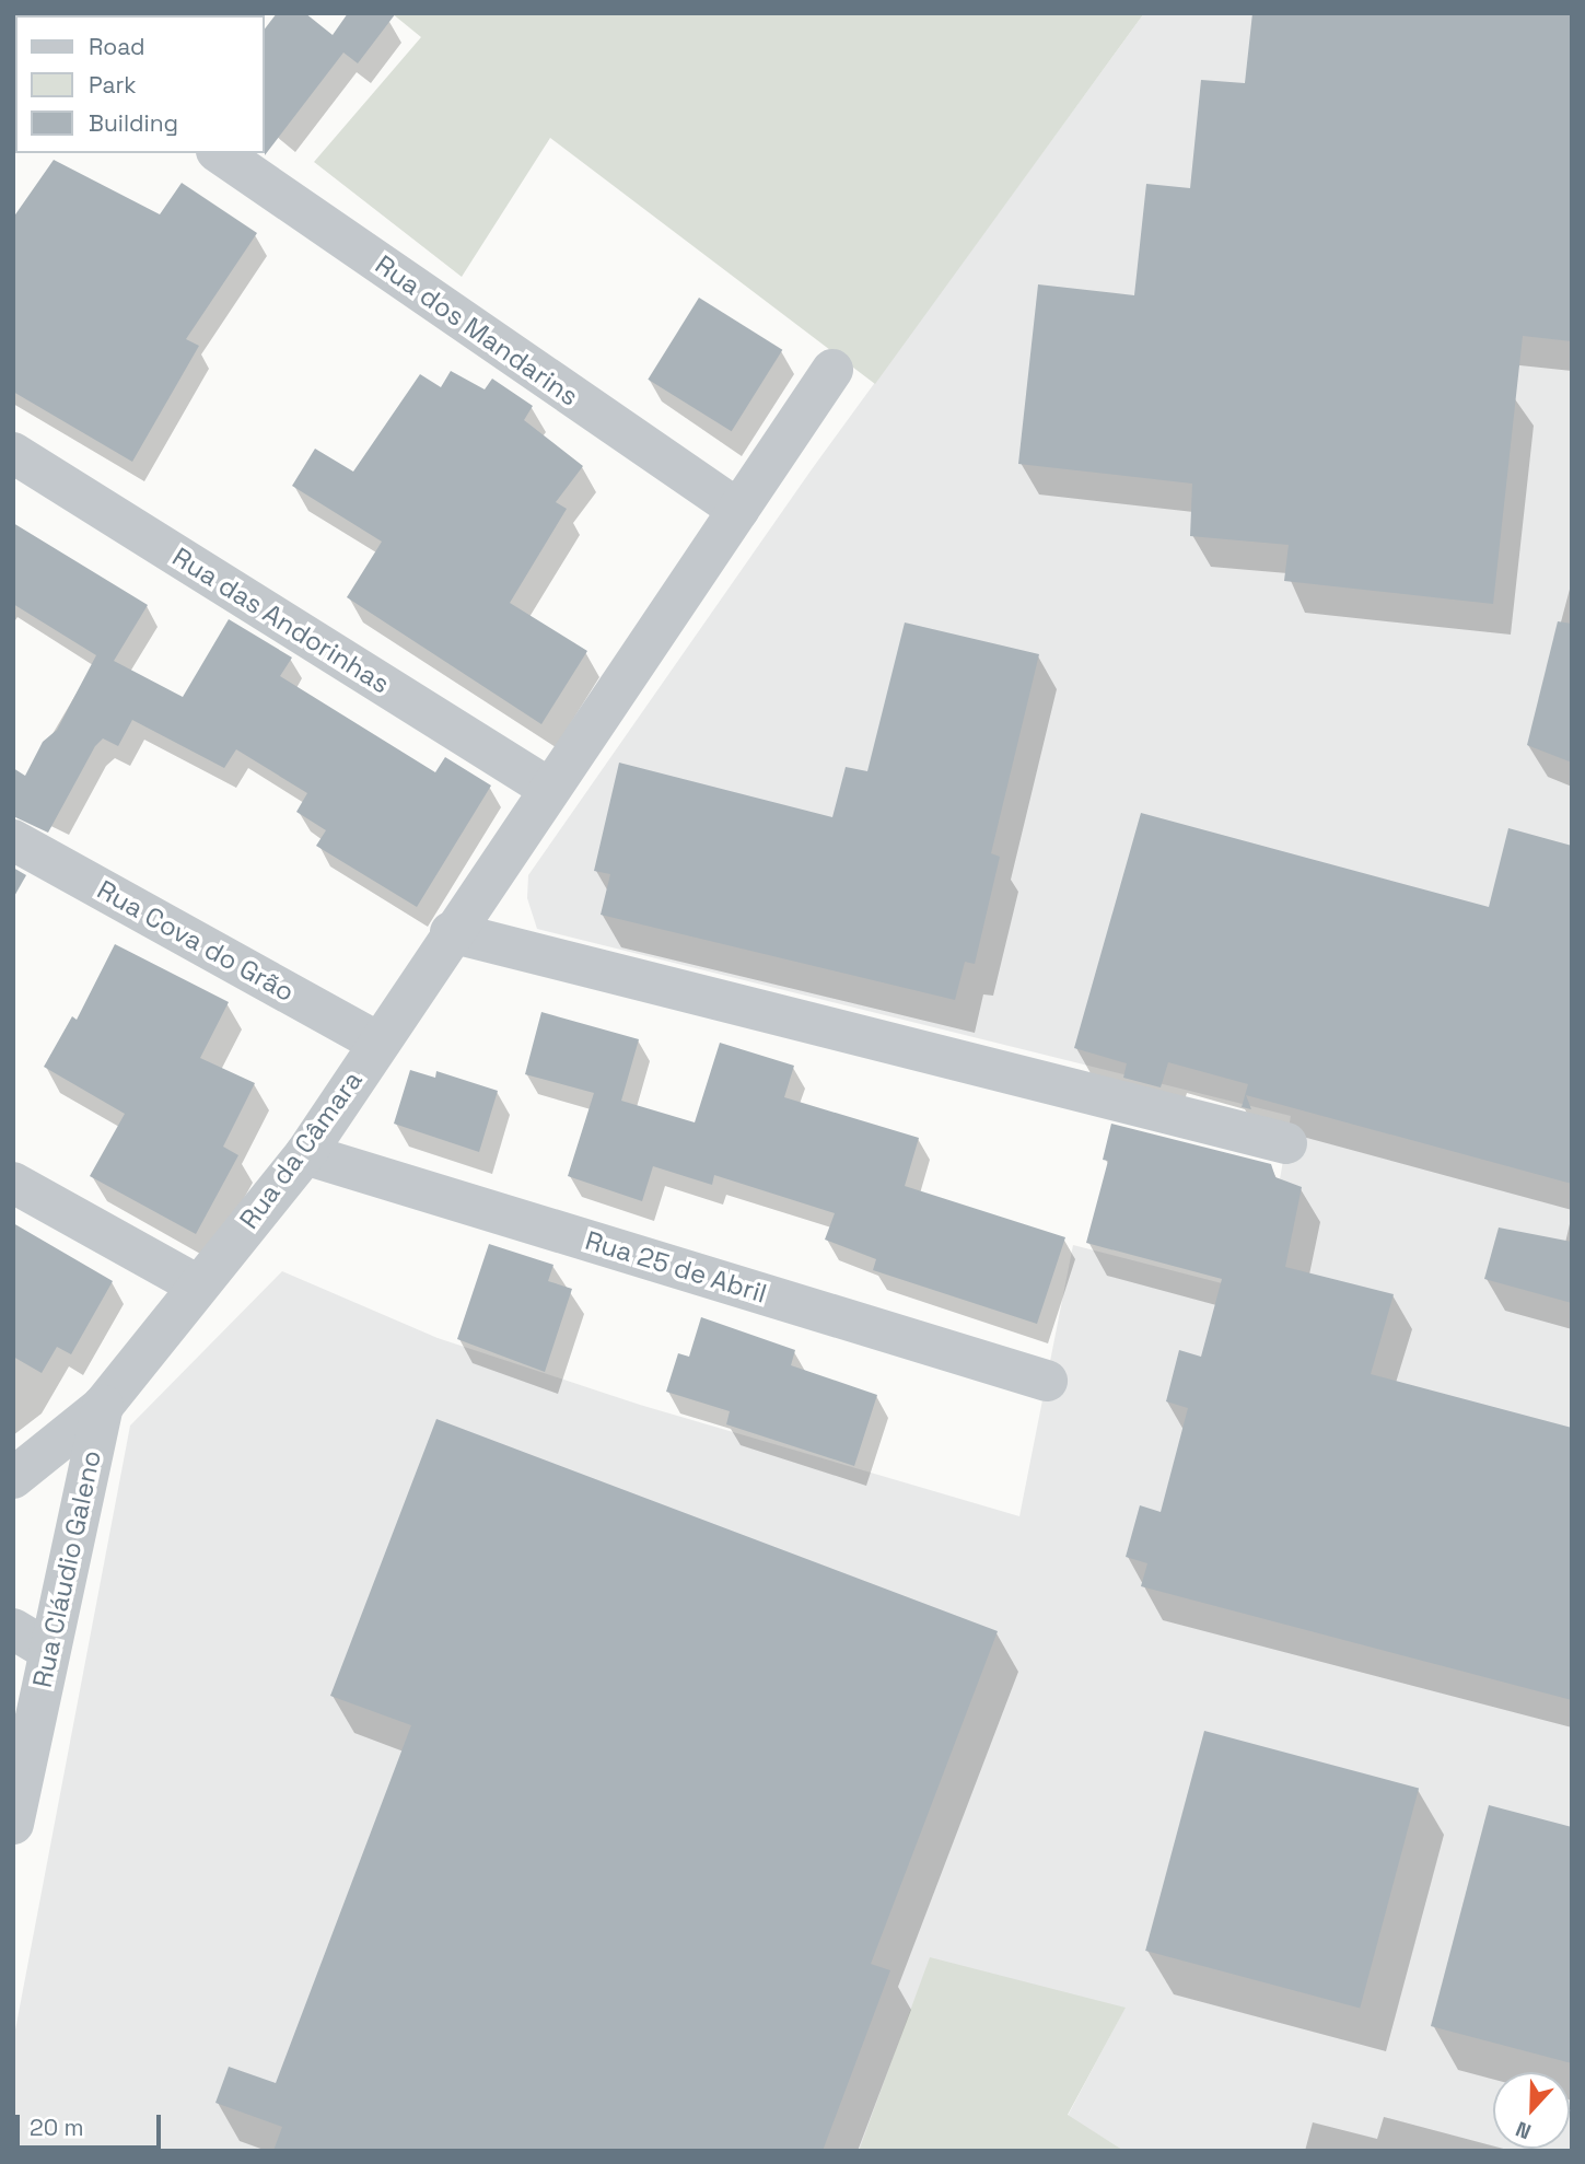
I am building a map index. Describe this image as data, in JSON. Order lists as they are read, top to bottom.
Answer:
{
  "streets": {
    "street": [
      "Rua dos Mandarins",
      "Rua das Andorinhas",
      "Rua Cova do Grão",
      "Rua da Câmara",
      "Rua 25 de Abril",
      "Rua Cláudio Galeno"
    ]
  },
  "crossings": [
    ["Rua dos Mandarins", "Rua da Câmara"],
    ["Rua das Andorinhas", "Rua da Câmara"],
    ["Rua Cova do Grão", "Rua da Câmara"],
    ["Rua da Câmara", "Rua 25 de Abril"],
    ["Rua da Câmara", "Rua Cláudio Galeno"]
  ],
  "legend": ["Road", "Park", "Building"],
  "scale_bar": "20 m",
  "north": "bottom"
}
